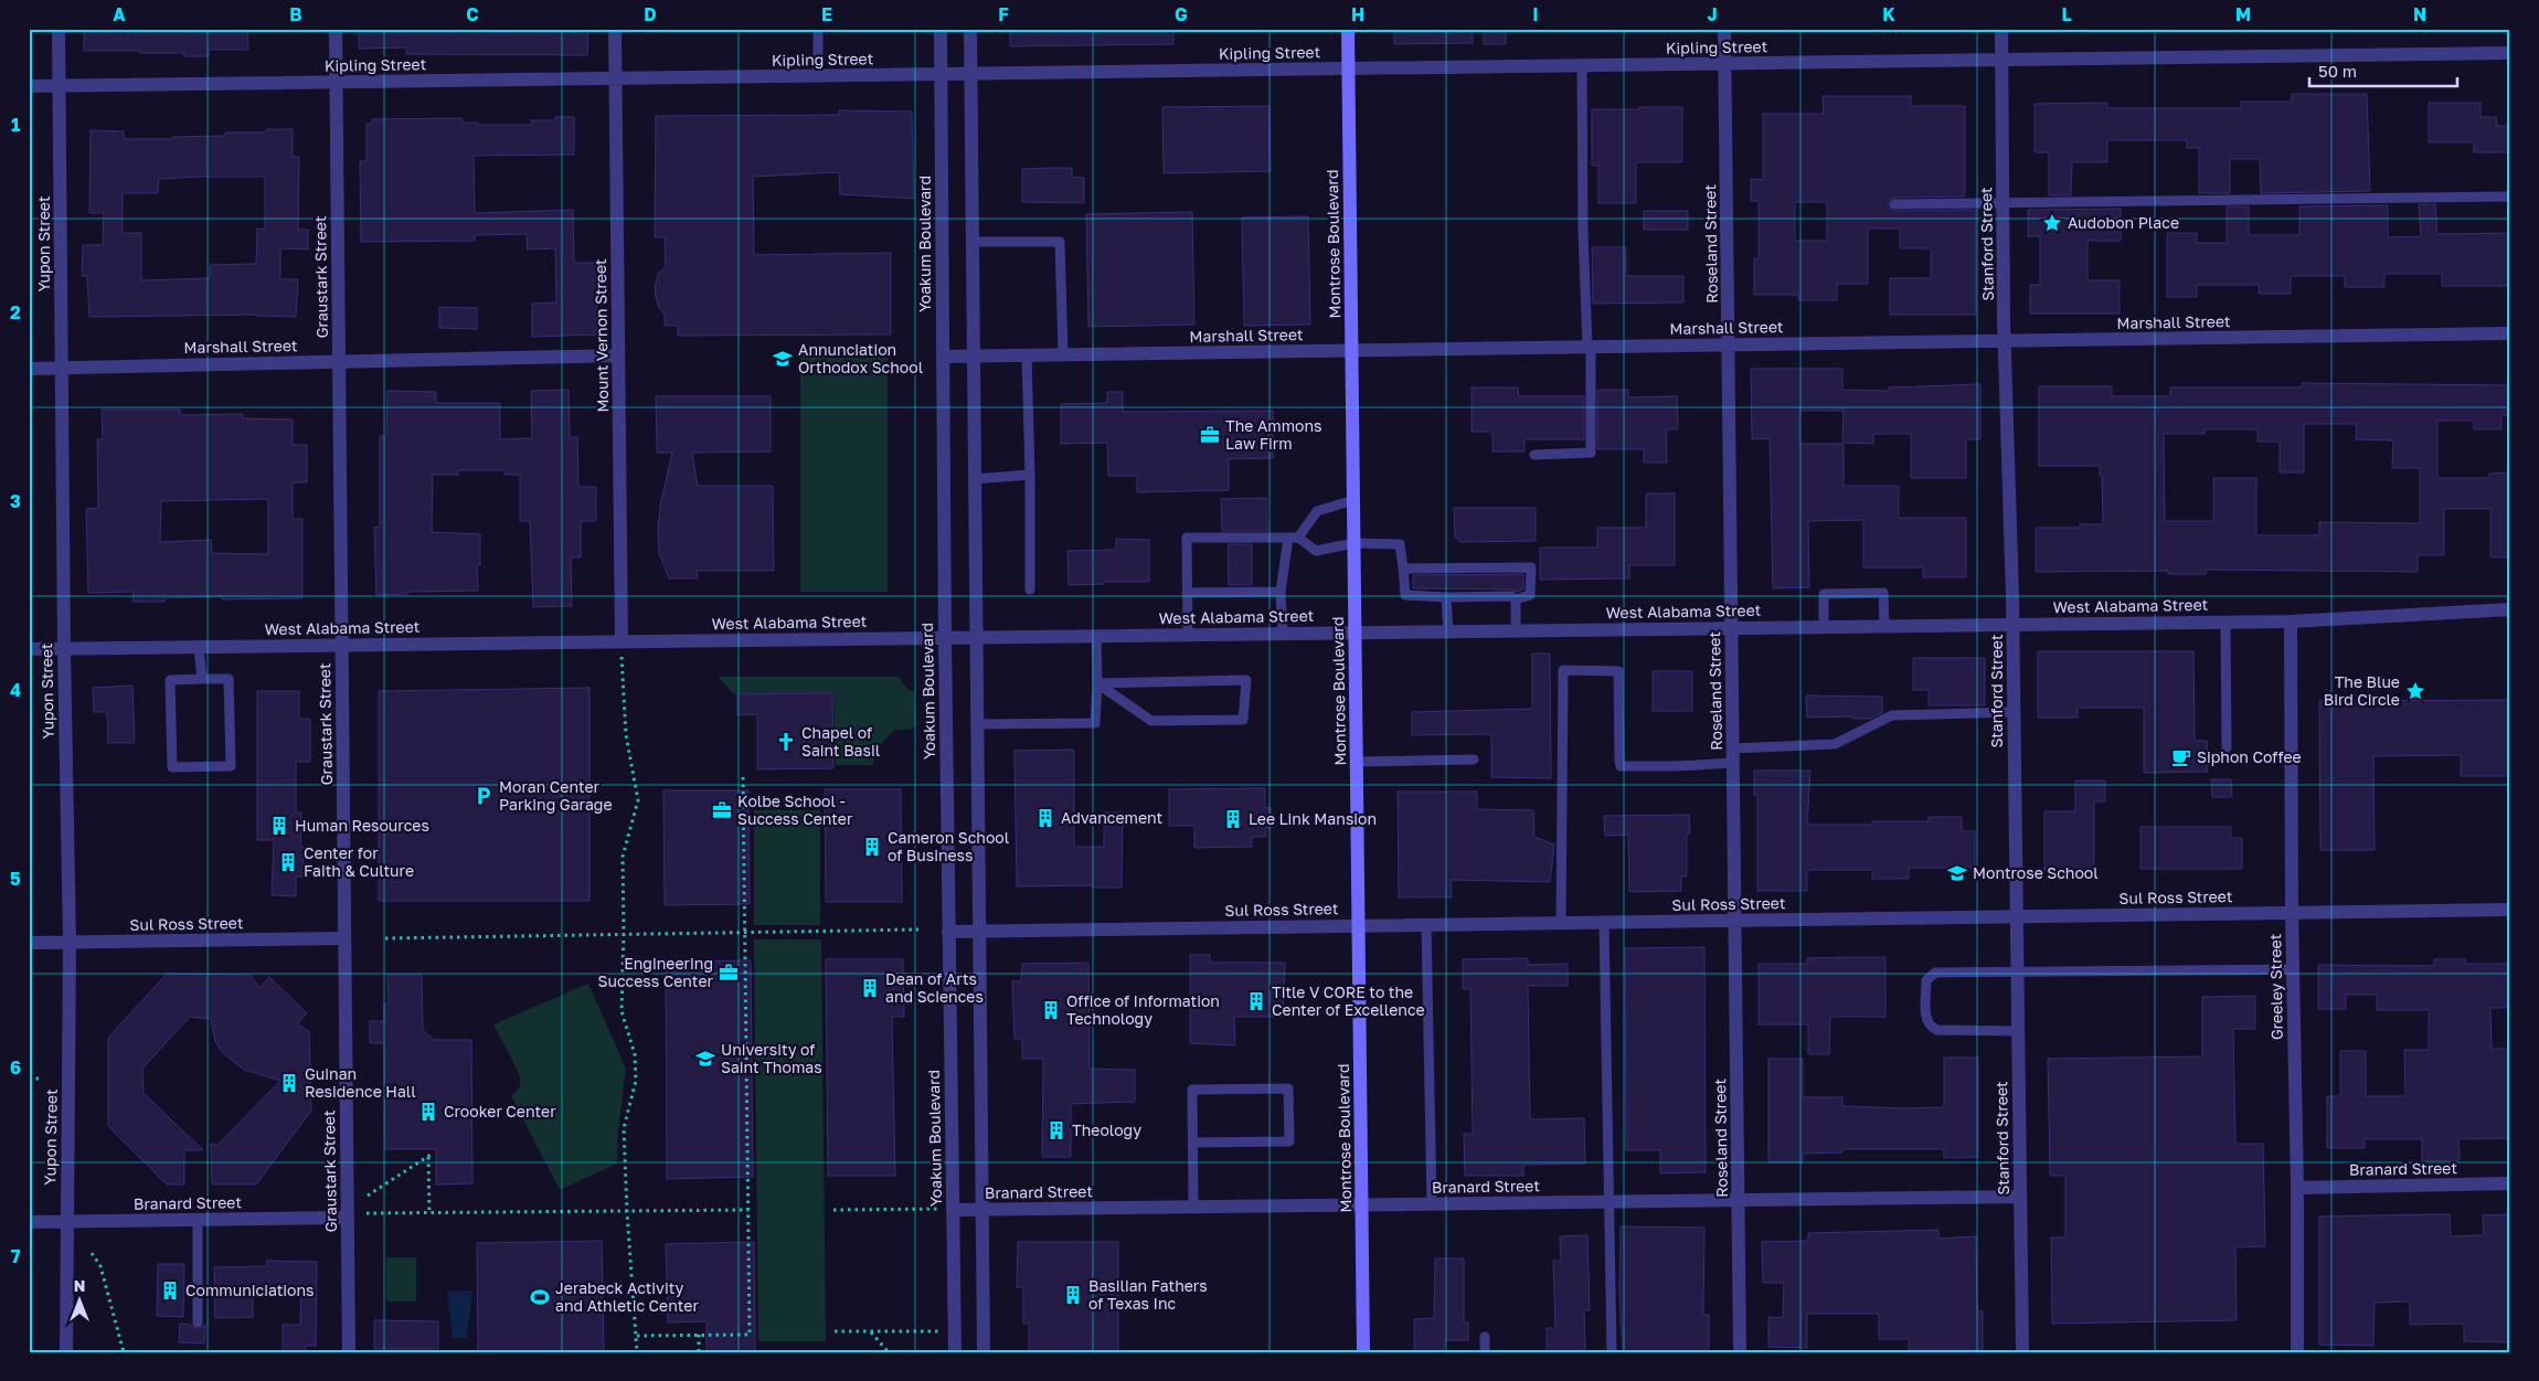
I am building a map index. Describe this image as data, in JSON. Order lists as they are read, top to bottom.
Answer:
{
  "streets": {
    "main road": ["Montrose Boulevard"],
    "street": [
      "Kipling Street",
      "Yupon Street",
      "Yoakum Boulevard",
      "Roseland Street",
      "Stanford Street",
      "Graustark Street",
      "Marshall Street",
      "Mount Vernon Street",
      "West Alabama Street",
      "Sul Ross Street",
      "Greeley Street",
      "Branard Street"
    ]
  },
  "crossings": [
    ["Kipling Street", "Yupon Street"],
    ["Kipling Street", "Yoakum Boulevard"],
    ["Kipling Street", "Montrose Boulevard"],
    ["Kipling Street", "Roseland Street"],
    ["Kipling Street", "Stanford Street"],
    ["Kipling Street", "Graustark Street"],
    ["Kipling Street", "Mount Vernon Street"],
    ["Yupon Street", "Marshall Street"],
    ["Yupon Street", "West Alabama Street"],
    ["Yupon Street", "Sul Ross Street"],
    ["Yupon Street", "Branard Street"],
    ["Yoakum Boulevard", "Marshall Street"],
    ["Yoakum Boulevard", "West Alabama Street"],
    ["Yoakum Boulevard", "Sul Ross Street"],
    ["Yoakum Boulevard", "Branard Street"],
    ["Montrose Boulevard", "Marshall Street"],
    ["Montrose Boulevard", "West Alabama Street"],
    ["Montrose Boulevard", "Sul Ross Street"],
    ["Montrose Boulevard", "Branard Street"],
    ["Roseland Street", "Marshall Street"],
    ["Roseland Street", "West Alabama Street"],
    ["Roseland Street", "Sul Ross Street"],
    ["Roseland Street", "Branard Street"],
    ["Stanford Street", "Marshall Street"],
    ["Stanford Street", "West Alabama Street"],
    ["Stanford Street", "Sul Ross Street"],
    ["Stanford Street", "Branard Street"],
    ["Graustark Street", "Marshall Street"],
    ["Graustark Street", "West Alabama Street"],
    ["Graustark Street", "Sul Ross Street"],
    ["Graustark Street", "Branard Street"],
    ["Marshall Street", "Mount Vernon Street"],
    ["Mount Vernon Street", "West Alabama Street"],
    ["West Alabama Street", "Greeley Street"],
    ["Sul Ross Street", "Greeley Street"],
    ["Greeley Street", "Branard Street"]
  ],
  "places": {
    "place": ["Audobon Place", "The Blue Bird Circle"],
    "school or university": ["Annunciation Orthodox School", "Montrose School", "University of Saint Thomas"],
    "office": ["The Ammons Law Firm", "Kolbe School - Success Center", "Engineering Success Center"],
    "church": ["Chapel of Saint Basil"],
    "cafe": ["Siphon Coffee"],
    "parking": ["Moran Center Parking Garage"],
    "building": [
      "Advancement",
      "Lee Link Mansion",
      "Human Resources",
      "Cameron School of Business",
      "Center for Faith & Culture",
      "Dean of Arts and Sciences",
      "Title V CORE to the Center of Excellence",
      "Office of Information Technology",
      "Guinan Residence Hall",
      "Crooker Center",
      "Theology",
      "Communiciations",
      "Basilian Fathers of Texas Inc"
    ],
    "sports": ["Jerabeck Activity and Athletic Center"]
  },
  "scale_bar": "50 m",
  "north": "top",
  "grid": {
    "columns": [
      "A",
      "B",
      "C",
      "D",
      "E",
      "F",
      "G",
      "H",
      "I",
      "J",
      "K",
      "L",
      "M",
      "N"
    ],
    "rows": [
      "1",
      "2",
      "3",
      "4",
      "5",
      "6",
      "7"
    ]
  }
}
